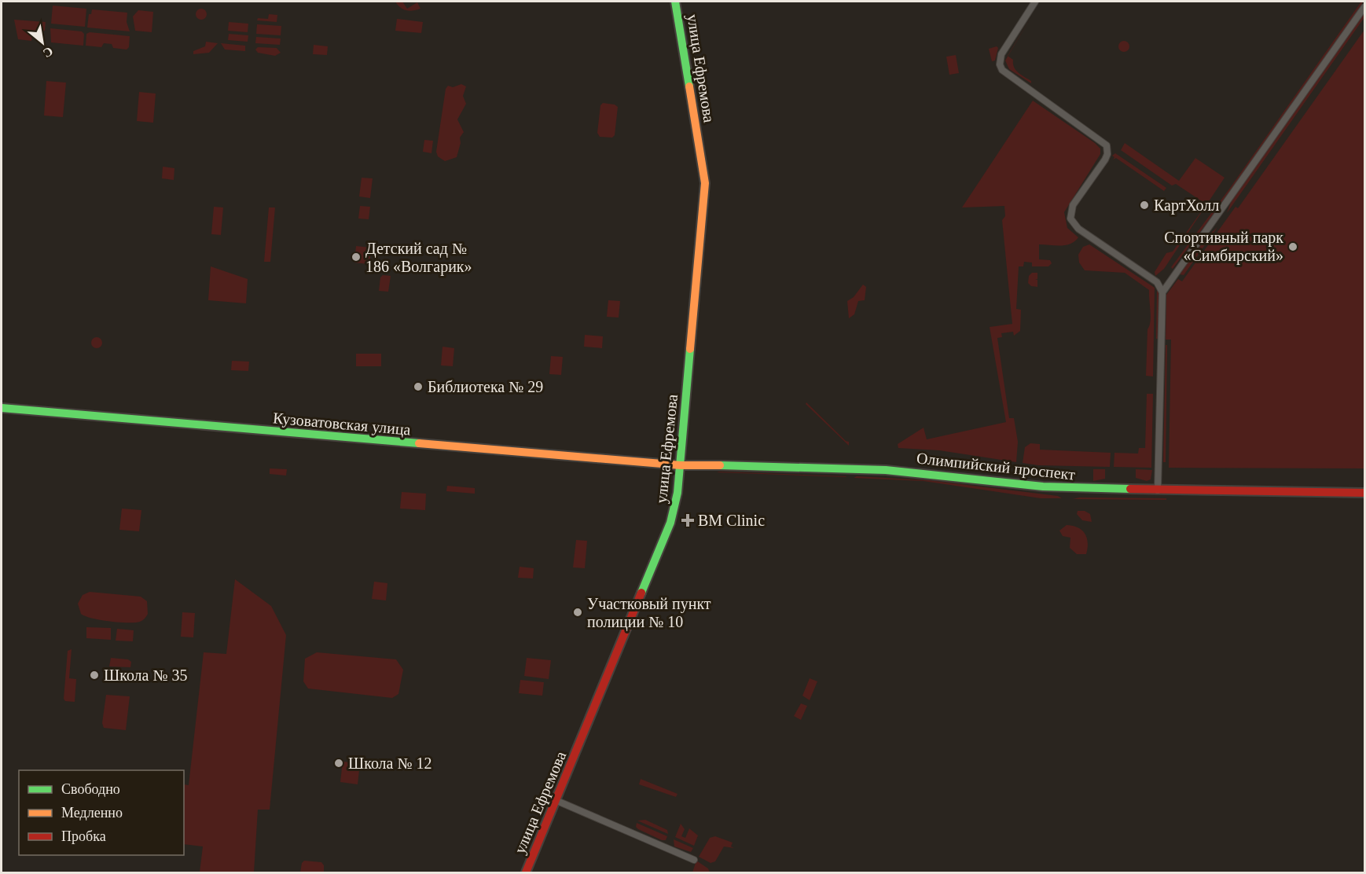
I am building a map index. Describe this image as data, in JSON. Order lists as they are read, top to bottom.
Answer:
{
  "streets": {
    "street": ["улица Ефремова", "Кузоватовская улица", "Олимпийский проспект"]
  },
  "crossings": [
    ["улица Ефремова", "Кузоватовская улица"],
    ["улица Ефремова", "Олимпийский проспект"],
    ["Кузоватовская улица", "Олимпийский проспект"]
  ],
  "places": {
    "other": [
      "КартХолл",
      "Спортивный парк «Симбирский»",
      "Детский сад № 186 «Волгарик»",
      "Библиотека № 29",
      "Участковый пункт полиции № 10",
      "Школа № 35",
      "Школа № 12"
    ],
    "health": ["BM Clinic"]
  },
  "legend": ["Свободно", "Медленно", "Пробка"],
  "north": "bottom right"
}
